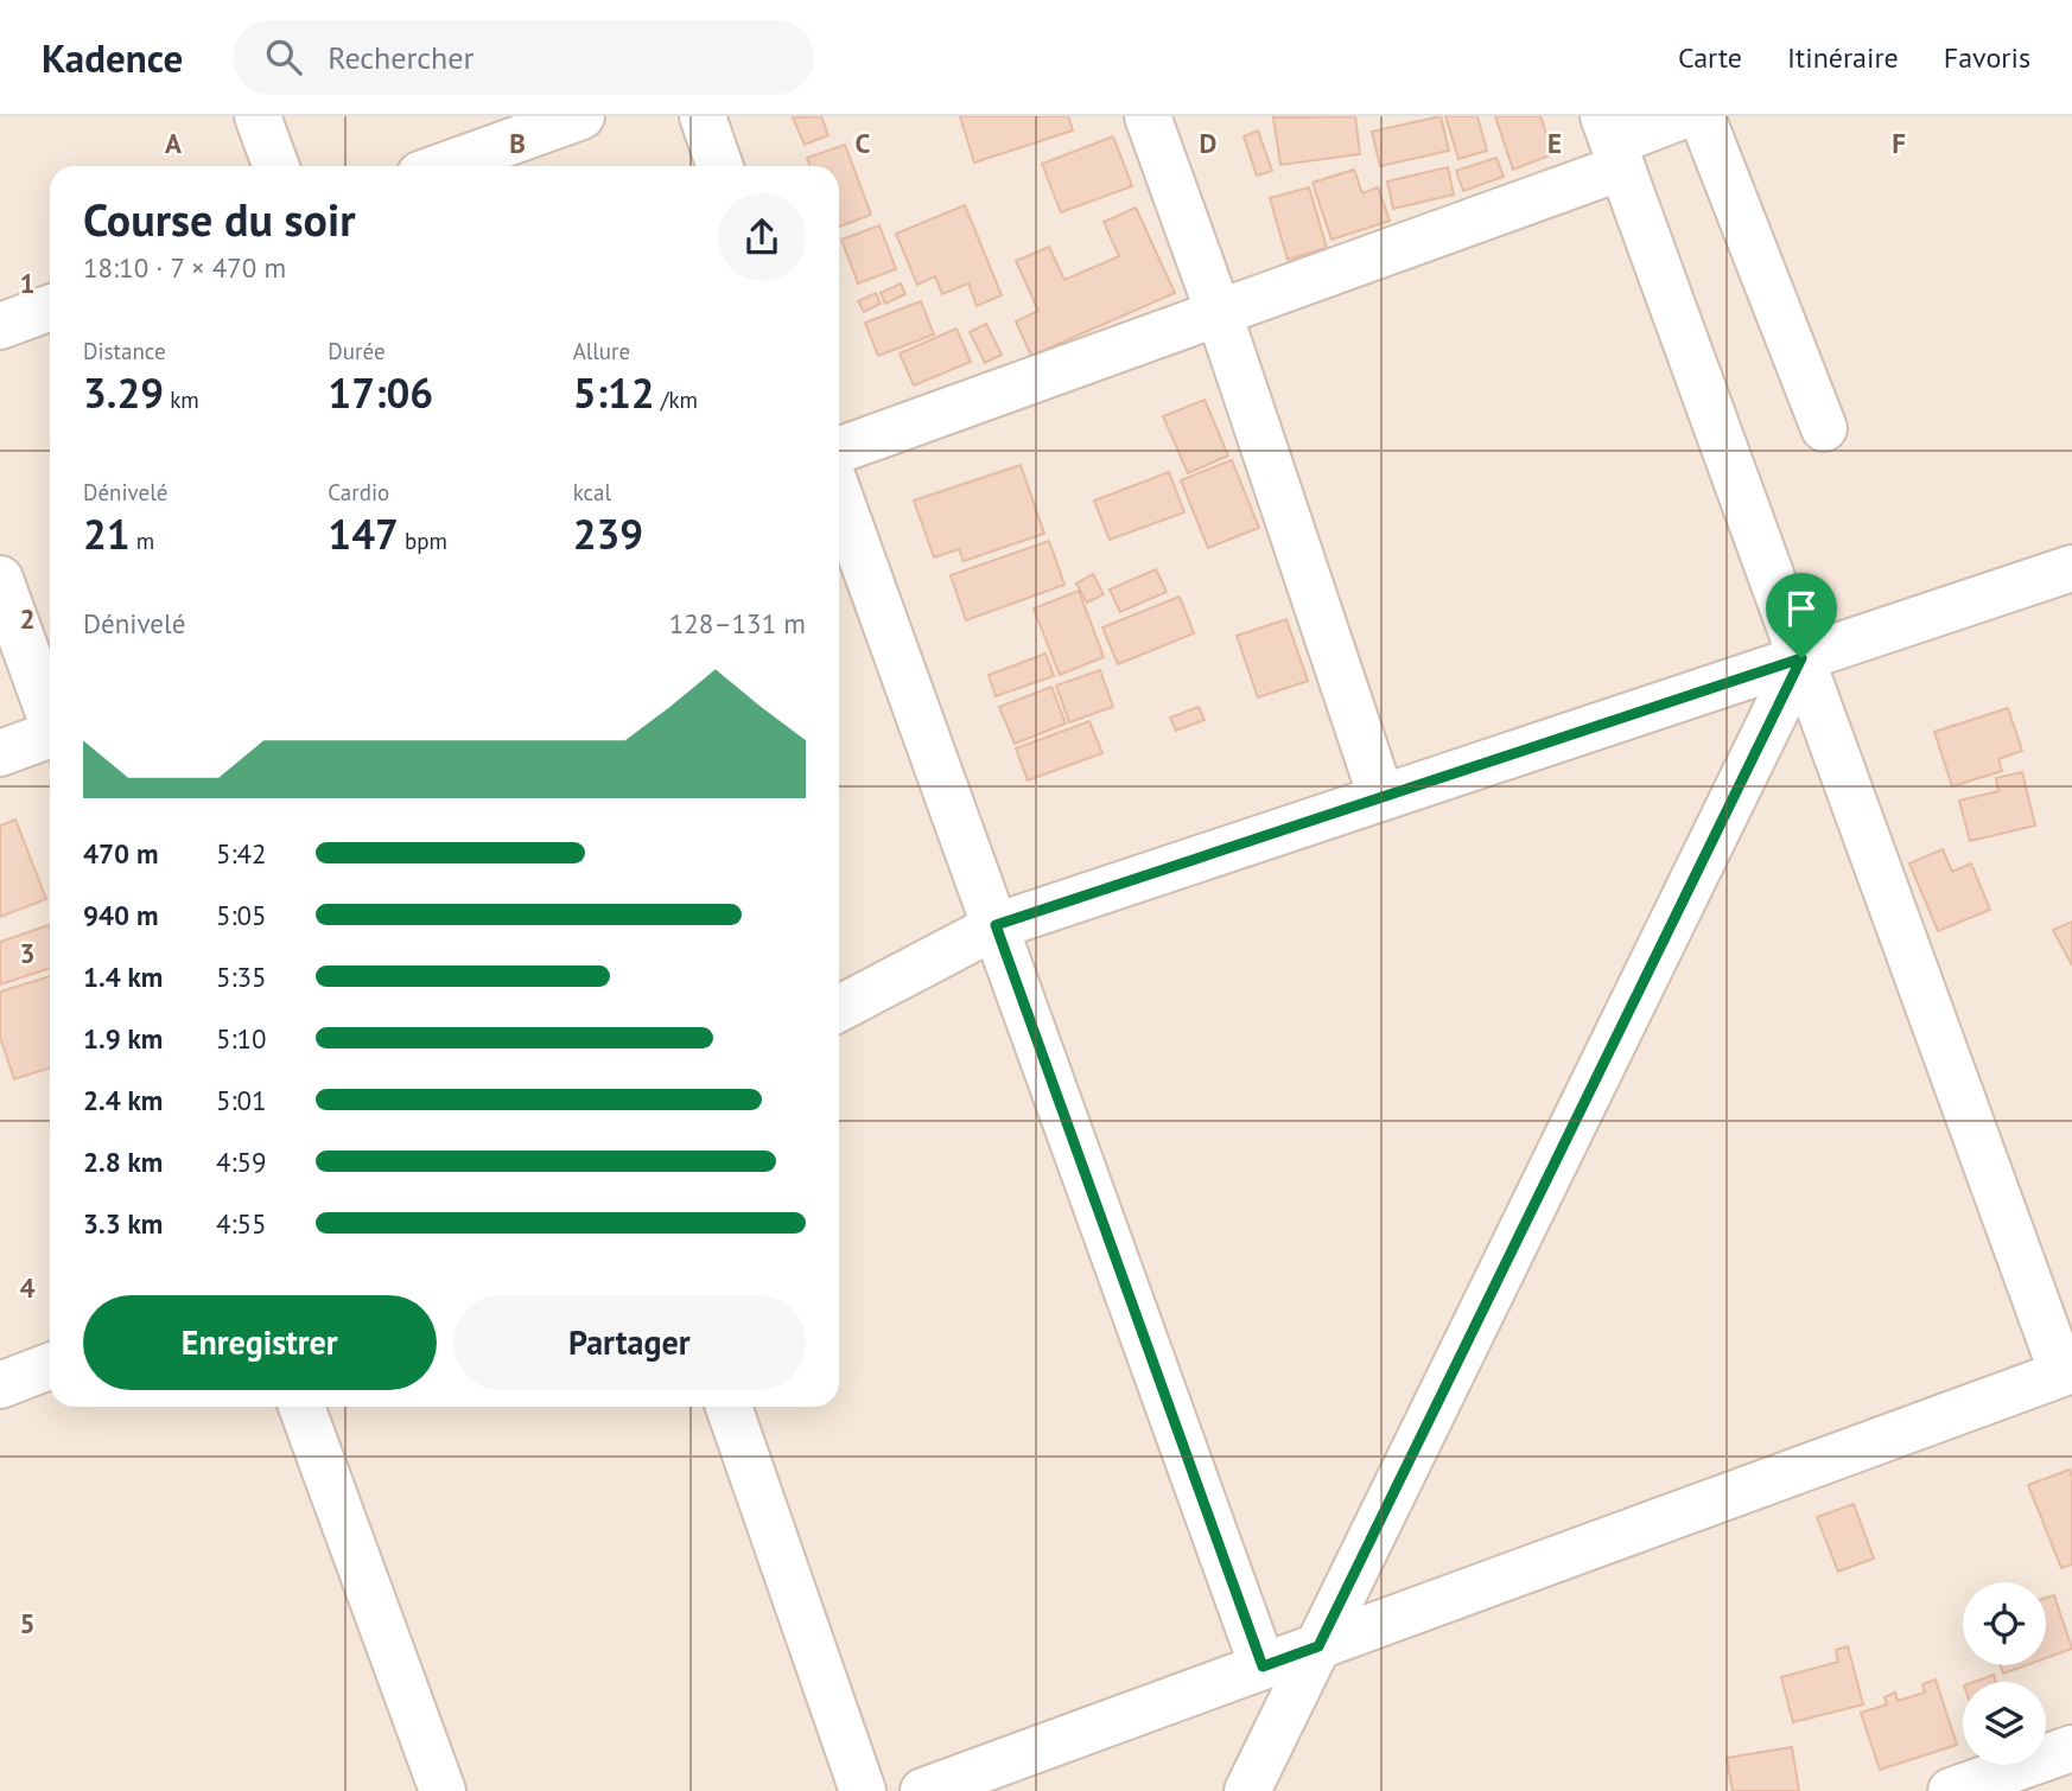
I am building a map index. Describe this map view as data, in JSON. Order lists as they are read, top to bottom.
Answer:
{
  "page": {
    "header": "Kadence",
    "search": "Rechercher",
    "nav": ["Carte", "Itinéraire", "Favoris"],
    "heading": ["Course du soir", "18:10 · 7 × 470 m"],
    "stats": [
      ["Distance", "3.29 km"],
      ["Durée", "17:06"],
      ["Allure", "5:12 /km"],
      ["Dénivelé", "21 m"],
      ["Cardio", "147 bpm"],
      ["kcal", "239"]
    ],
    "chart": ["Dénivelé", "128–131 m"],
    "list": [
      {
        "name": "470 m",
        "note": "5:42"
      },
      {
        "name": "940 m",
        "note": "5:05"
      },
      {
        "name": "1.4 km",
        "note": "5:35"
      },
      {
        "name": "1.9 km",
        "note": "5:10"
      },
      {
        "name": "2.4 km",
        "note": "5:01"
      },
      {
        "name": "2.8 km",
        "note": "4:59"
      },
      {
        "name": "3.3 km",
        "note": "4:55"
      }
    ],
    "buttons": ["Enregistrer", "Partager"]
  },
  "grid": {
    "columns": [
      "A",
      "B",
      "C",
      "D",
      "E",
      "F"
    ],
    "rows": [
      "1",
      "2",
      "3",
      "4",
      "5"
    ]
  }
}
